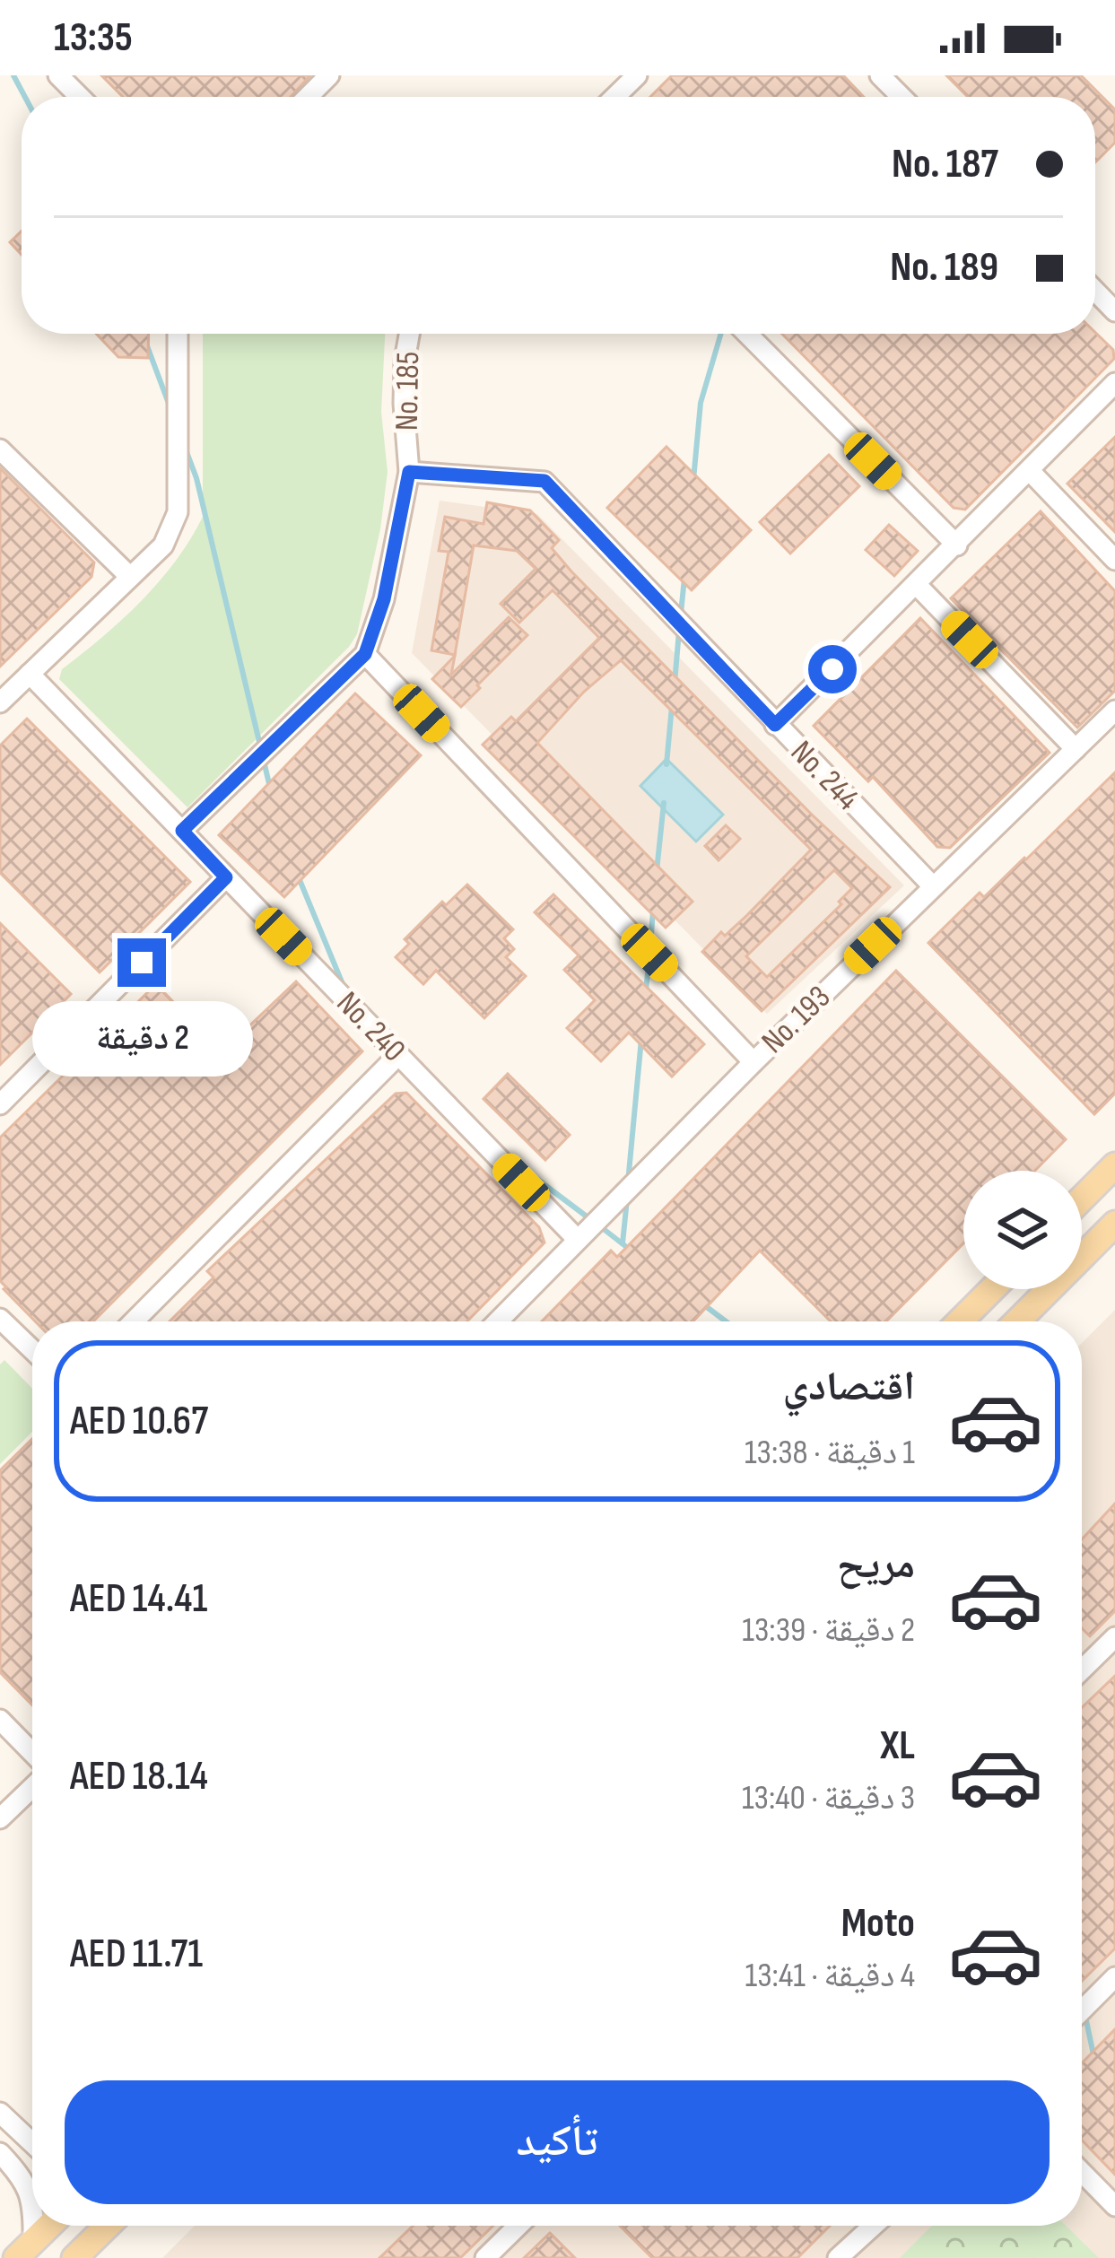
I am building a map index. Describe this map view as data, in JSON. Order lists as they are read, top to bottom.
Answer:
{
  "streets": {
    "street": [
      "No. 185",
      "No. 244",
      "No. 193",
      "No. 240"
    ]
  },
  "crossings": [
    ["No. 185", "No. 244"],
    ["No. 185", "No. 240"],
    ["No. 244", "No. 193"],
    ["No. 193", "No. 240"]
  ],
  "page": {
    "status": "13:35",
    "banner": ["No. 187", "No. 189"],
    "bubble": "2 دقيقة",
    "list": [
      {
        "name": "اقتصادي",
        "note": "1 دقيقة · 13:38",
        "value": "AED 10.67"
      },
      {
        "name": "مريح",
        "note": "2 دقيقة · 13:39",
        "value": "AED 14.41"
      },
      {
        "name": "XL",
        "note": "3 دقيقة · 13:40",
        "value": "AED 18.14"
      },
      {
        "name": "Moto",
        "note": "4 دقيقة · 13:41",
        "value": "AED 11.71"
      }
    ],
    "buttons": "تأكيد"
  }
}
